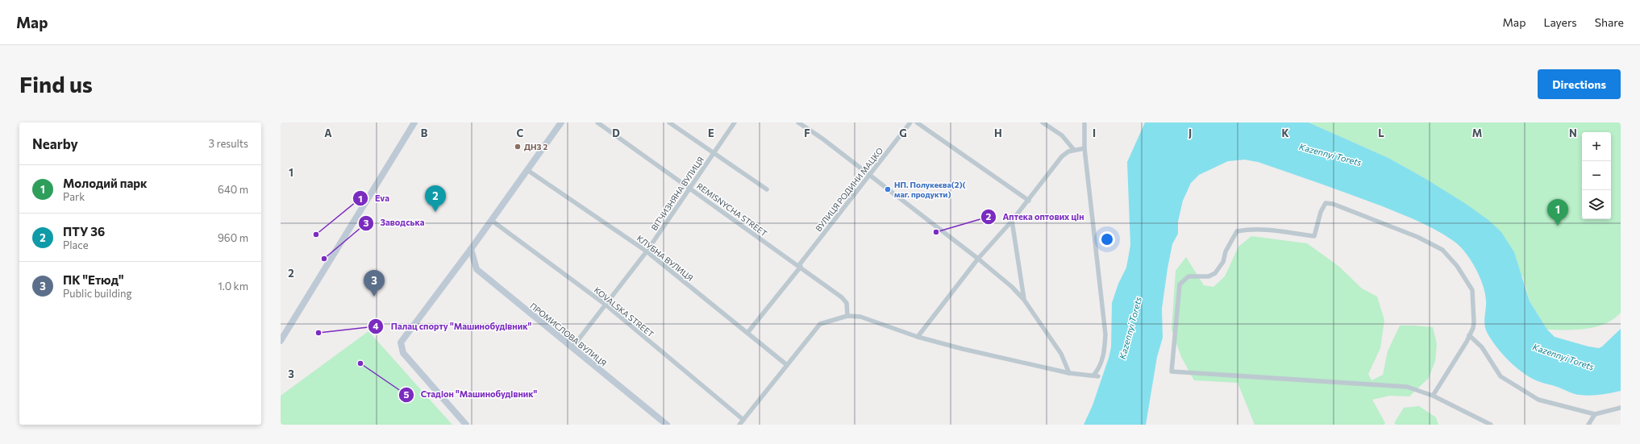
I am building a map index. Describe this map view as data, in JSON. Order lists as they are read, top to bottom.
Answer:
{
  "streets": {
    "street": [
      "ВУЛИЦЯ РОДИНИ МАЦКО",
      "ВІТЧИЗНЯНА ВУЛИЦЯ",
      "REMISNYCHA STREET",
      "КЛУБНА ВУЛИЦЯ",
      "KOVALSKA STREET",
      "ПРОМИСЛОВА ВУЛИЦЯ"
    ]
  },
  "crossings": [
    ["ВУЛИЦЯ РОДИНИ МАЦКО", "REMISNYCHA STREET"],
    ["ВУЛИЦЯ РОДИНИ МАЦКО", "КЛУБНА ВУЛИЦЯ"],
    ["ВІТЧИЗНЯНА ВУЛИЦЯ", "REMISNYCHA STREET"],
    ["ВІТЧИЗНЯНА ВУЛИЦЯ", "КЛУБНА ВУЛИЦЯ"],
    ["ВІТЧИЗНЯНА ВУЛИЦЯ", "KOVALSKA STREET"],
    ["ВІТЧИЗНЯНА ВУЛИЦЯ", "ПРОМИСЛОВА ВУЛИЦЯ"]
  ],
  "water": ["Kazennyi Torets"],
  "places": [
    "ДНЗ 2",
    "НП. Полукеєва(2)( маг. продукти)",
    "Аптека оптових цін",
    "Eva",
    "Заводська",
    "Палац спорту \"Машинобудівник\"",
    "Стадіон \"Машинобудівник\""
  ],
  "page": {
    "header": "Map",
    "nav": ["Map", "Layers", "Share"],
    "buttons": "Directions",
    "title": "Find us",
    "heading": ["Nearby", "3 results"],
    "map_buttons": ["+", "−"],
    "list": [
      {
        "mark": "1",
        "name": "Молодий парк",
        "note": "Park",
        "value": "640 m"
      },
      {
        "mark": "2",
        "name": "ПТУ 36",
        "note": "Place",
        "value": "960 m"
      },
      {
        "mark": "3",
        "name": "ПК \"Етюд\"",
        "note": "Public building",
        "value": "1.0 km"
      }
    ],
    "pins": ["2", "1", "3"]
  },
  "grid": {
    "columns": [
      "A",
      "B",
      "C",
      "D",
      "E",
      "F",
      "G",
      "H",
      "I",
      "J",
      "K",
      "L",
      "M",
      "N"
    ],
    "rows": ["1", "2", "3"]
  }
}
